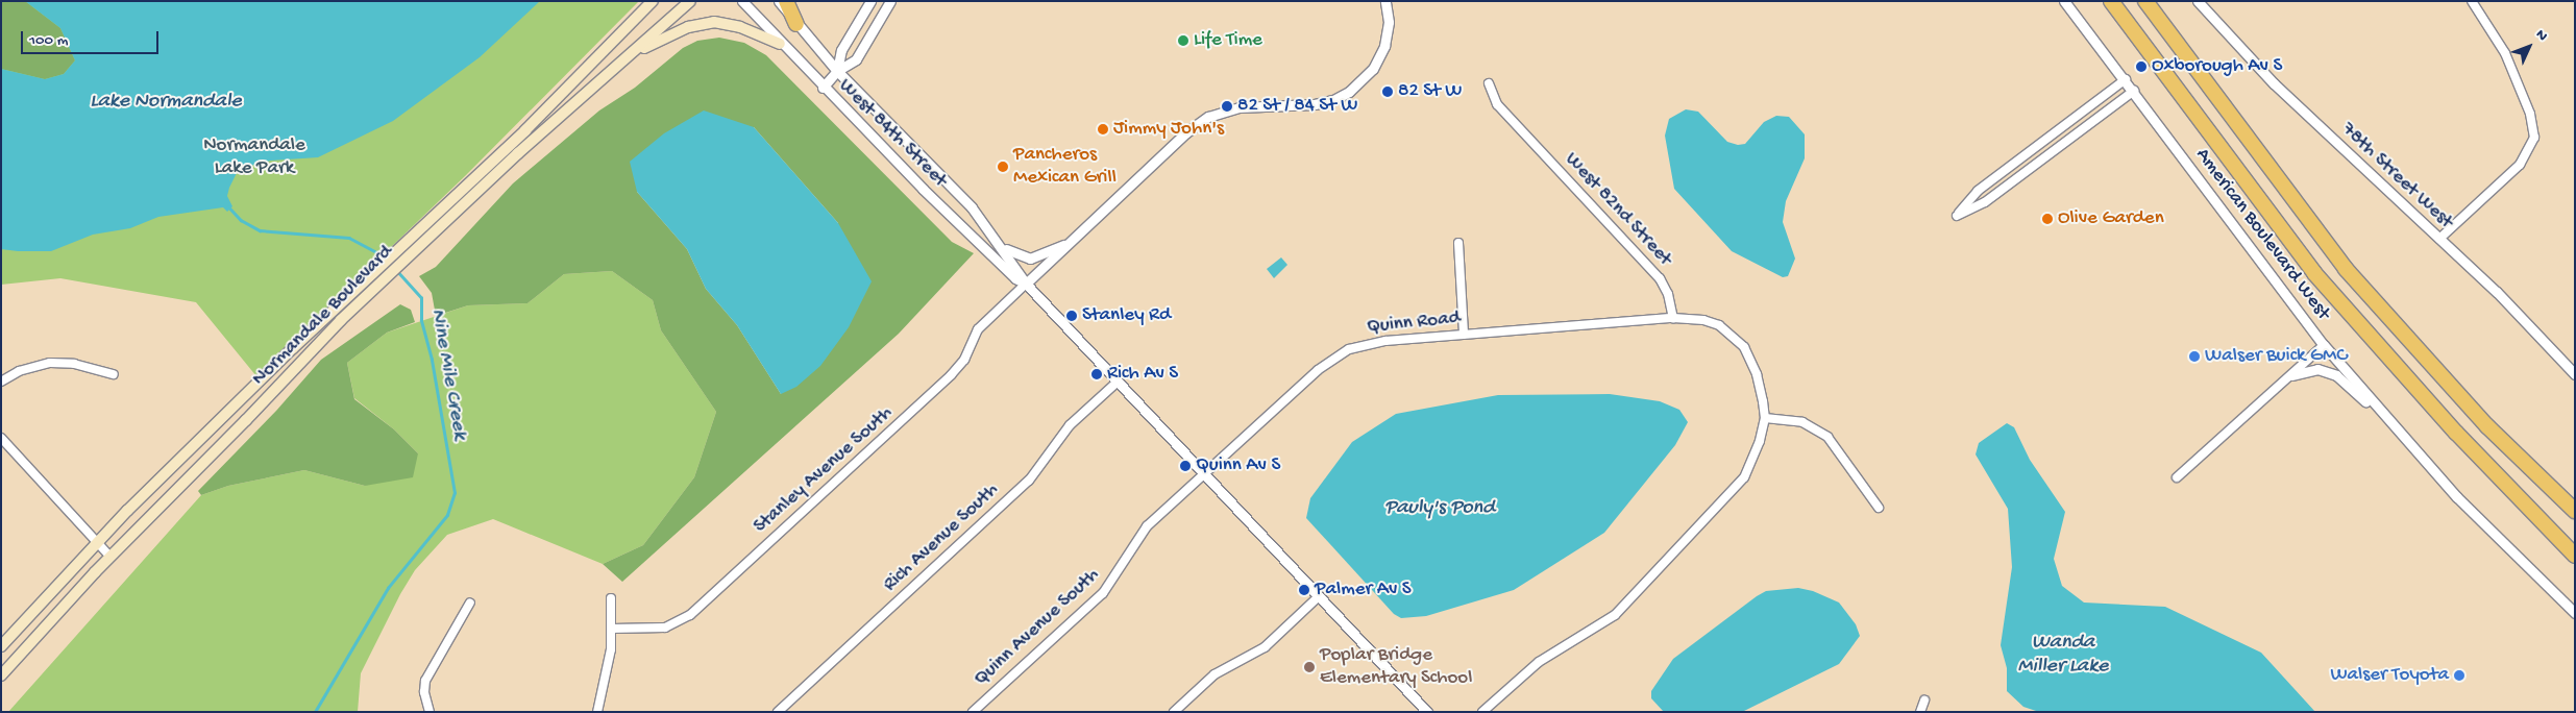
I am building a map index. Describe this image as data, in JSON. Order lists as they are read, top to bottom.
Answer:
{
  "streets": {
    "main road": ["Normandale Boulevard"],
    "street": [
      "West 84th Street",
      "78th Street West",
      "West 82nd Street",
      "American Boulevard West",
      "Quinn Road",
      "Stanley Avenue South",
      "Rich Avenue South",
      "Quinn Avenue South"
    ]
  },
  "crossings": [
    ["West 84th Street", "Quinn Road"],
    ["West 84th Street", "Stanley Avenue South"],
    ["West 84th Street", "Rich Avenue South"],
    ["West 84th Street", "Quinn Avenue South"],
    ["West 82nd Street", "Quinn Road"],
    ["Quinn Road", "Quinn Avenue South"]
  ],
  "water": [
    "Lake Normandale",
    "Nine Mile Creek",
    "Pauly's Pond",
    "Wanda Miller Lake"
  ],
  "parks": ["Normandale Lake Park"],
  "places": [
    "Life Time",
    "Oxborough Av S",
    "82 St W",
    "82 St / 84 St W",
    "Jimmy John's",
    "Pancheros Mexican Grill",
    "Olive Garden",
    "Stanley Rd",
    "Walser Buick GMC",
    "Rich Av S",
    "Quinn Av S",
    "Palmer Av S",
    "Poplar Bridge Elementary School",
    "Walser Toyota"
  ],
  "scale_bar": "100 m",
  "north": "top right"
}
